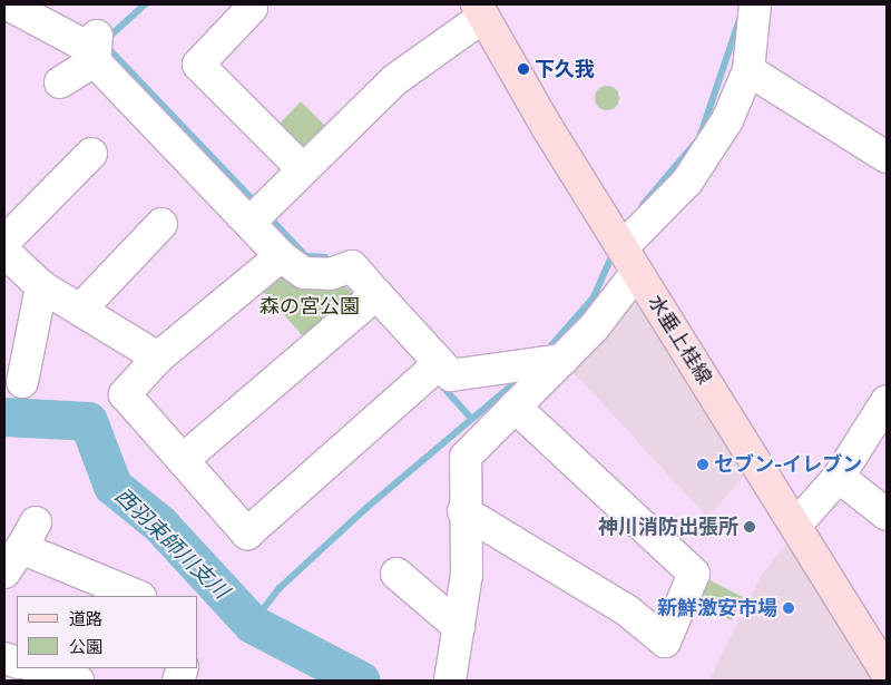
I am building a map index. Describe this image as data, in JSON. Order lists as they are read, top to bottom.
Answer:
{
  "streets": {
    "main road": ["水垂上桂線"]
  },
  "water": ["西羽束師川支川"],
  "parks": ["森の宮公園"],
  "places": [
    "下久我",
    "セブン-イレブン",
    "神川消防出張所",
    "新鮮激安市場"
  ],
  "legend": ["道路", "公園"]
}
